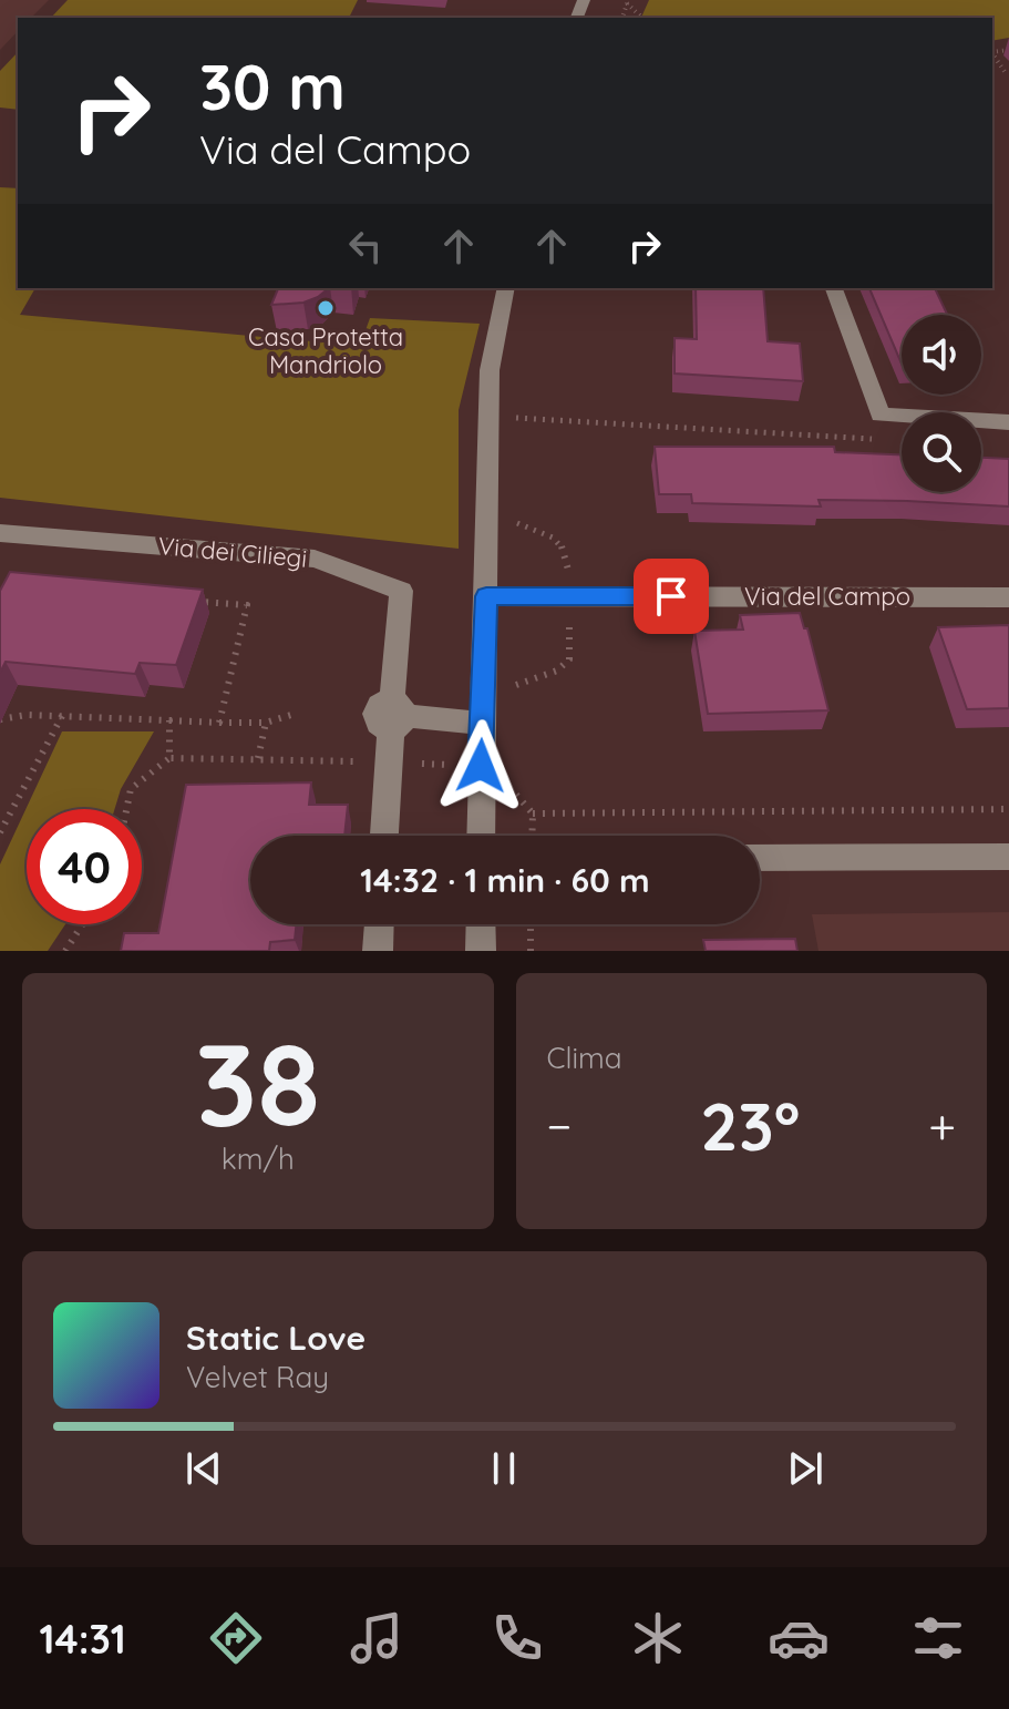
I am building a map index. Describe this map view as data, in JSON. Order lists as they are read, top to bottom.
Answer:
{
  "streets": {
    "street": ["Via dei Ciliegi", "Via del Campo"]
  },
  "places": ["Casa Protetta Mandriolo"],
  "page": {
    "turn": ["30 m", "Via del Campo"],
    "limit": "40",
    "trip": "14:32 · 1 min · 60 m",
    "tile": [
      ["38", "km/h"],
      "Clima"
    ],
    "heat": ["−", "23°", "+"],
    "song": ["Static Love", "Velvet Ray"],
    "tabs": "14:31"
  }
}
